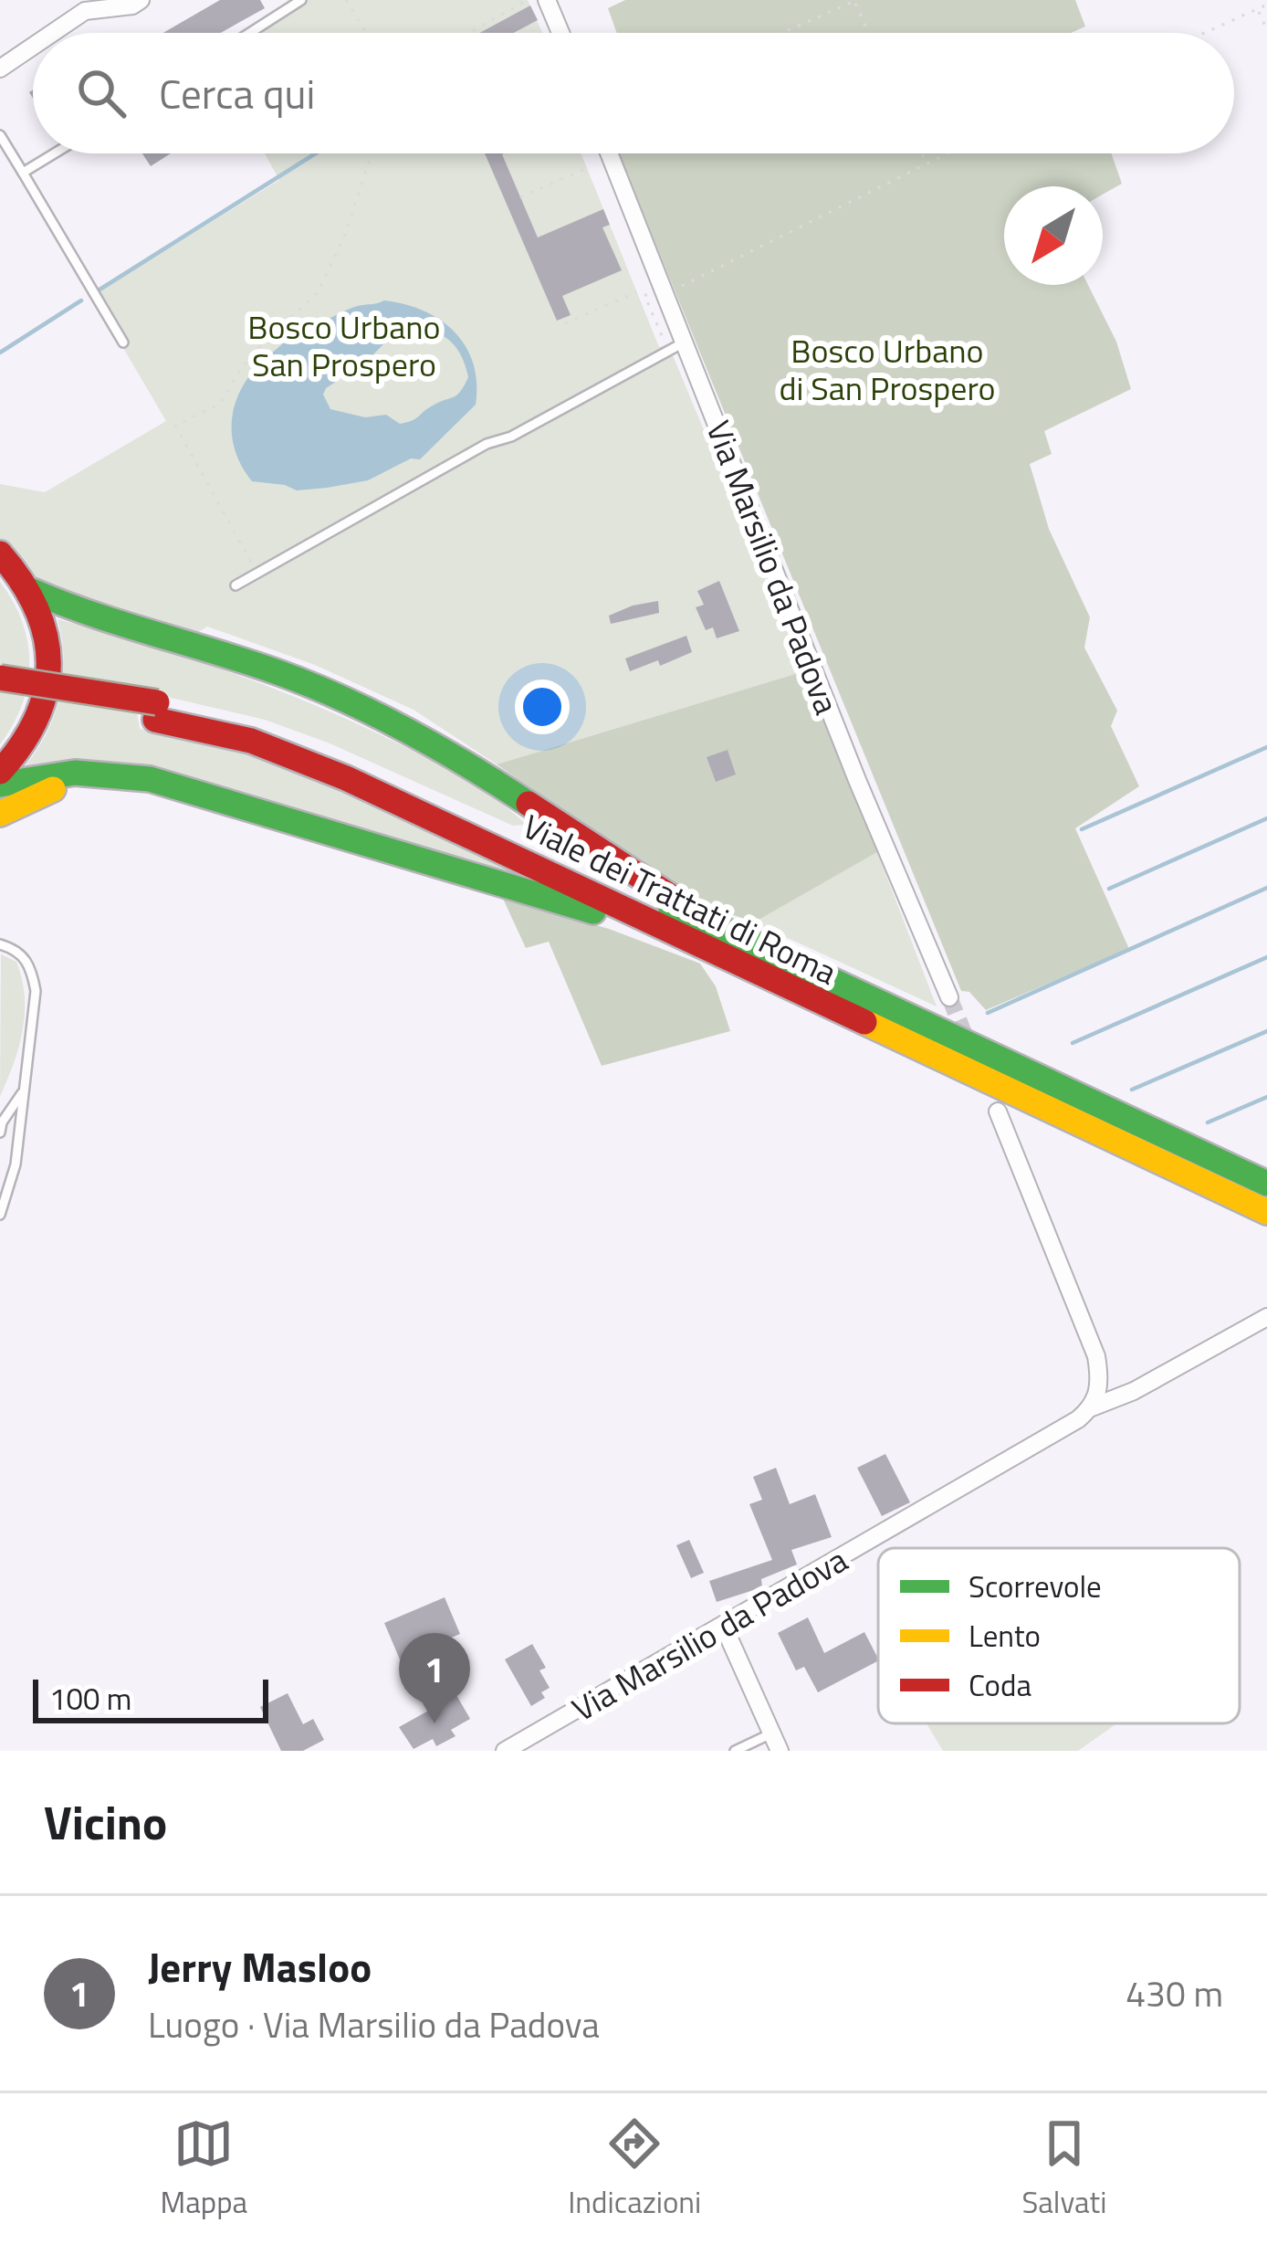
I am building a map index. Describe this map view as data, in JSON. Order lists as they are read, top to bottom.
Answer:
{
  "streets": {
    "main road": ["Viale dei Trattati di Roma"],
    "street": ["Via Marsilio da Padova"]
  },
  "parks": ["Bosco Urbano San Prospero", "Bosco Urbano di San Prospero"],
  "legend": ["Scorrevole", "Lento", "Coda"],
  "scale_bar": "100 m",
  "north": "bottom left",
  "page": {
    "search": "Cerca qui",
    "pins": "1",
    "scale": "100 m",
    "heading": "Vicino",
    "list": [
      {
        "mark": "1",
        "name": "Jerry Masloo",
        "note": "Luogo · Via Marsilio da Padova",
        "value": "430 m"
      }
    ],
    "nav": ["Mappa", "Indicazioni", "Salvati"]
  }
}
